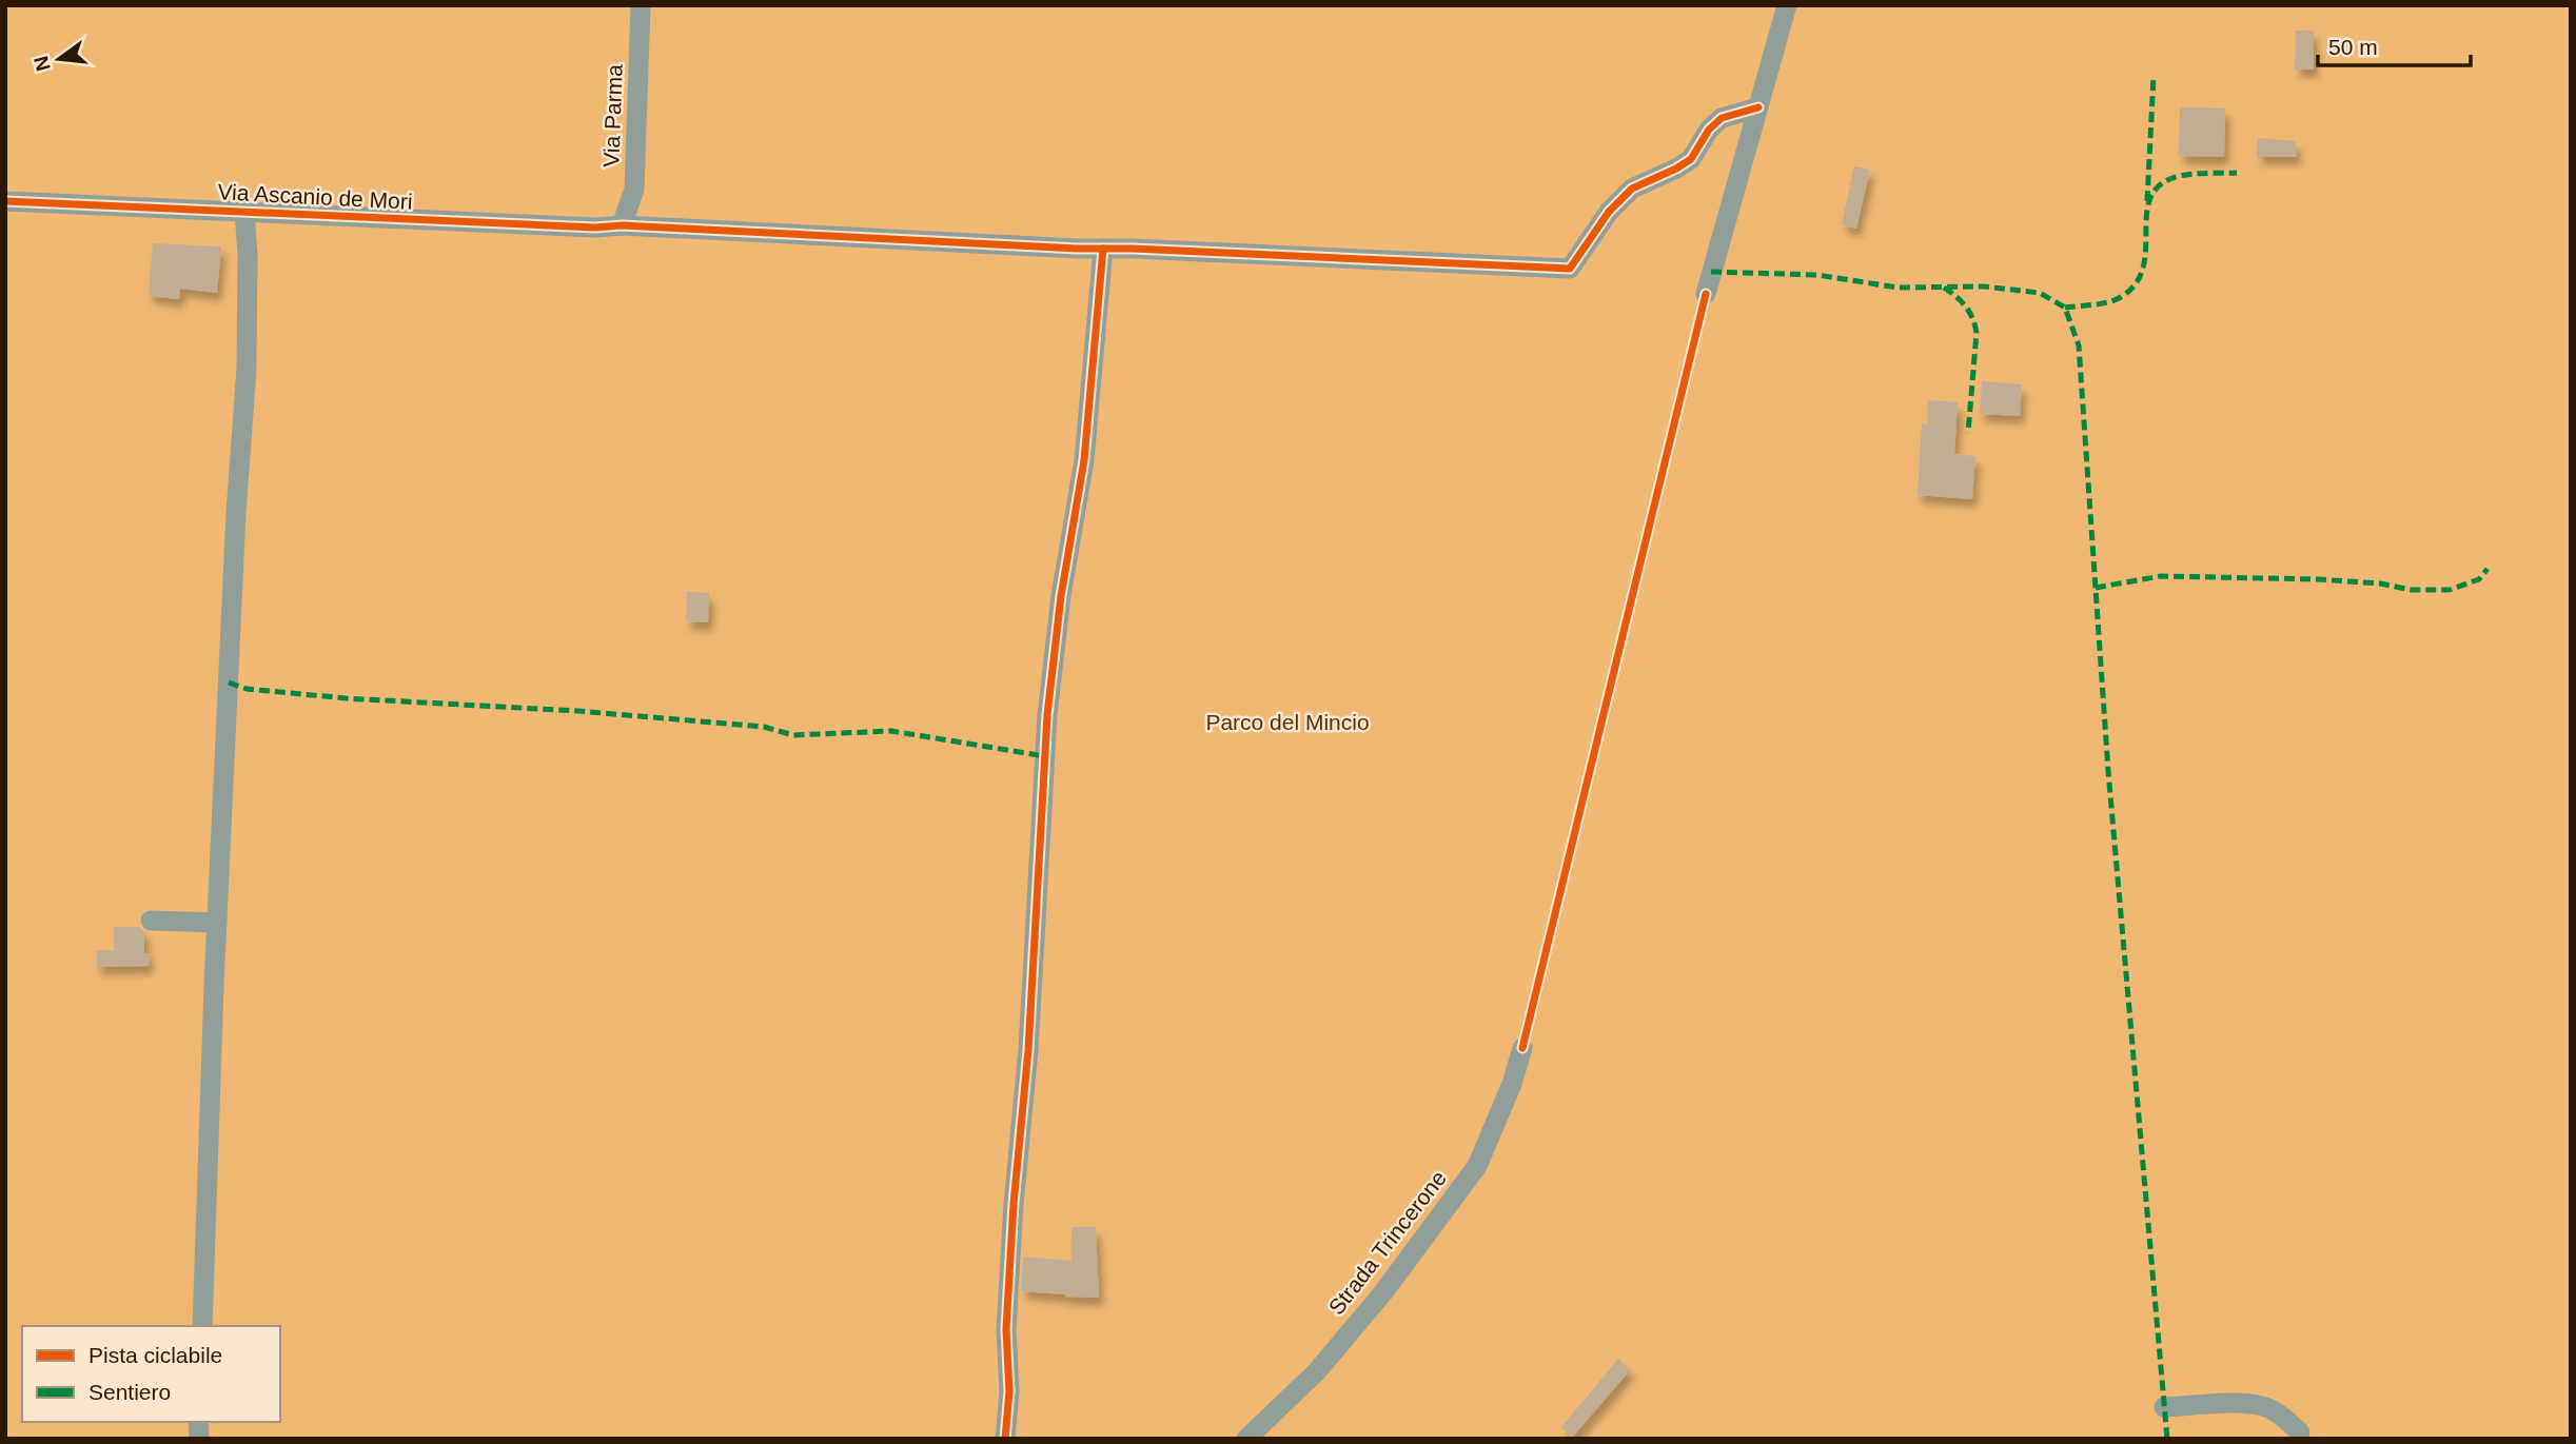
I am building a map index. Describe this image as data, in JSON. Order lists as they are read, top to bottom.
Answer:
{
  "streets": {
    "street": ["Via Parma", "Via Ascanio de Mori", "Strada Trincerone"]
  },
  "crossings": [
    ["Via Parma", "Via Ascanio de Mori"]
  ],
  "parks": ["Parco del Mincio"],
  "legend": ["Pista ciclabile", "Sentiero"],
  "scale_bar": "50 m",
  "north": "left"
}
